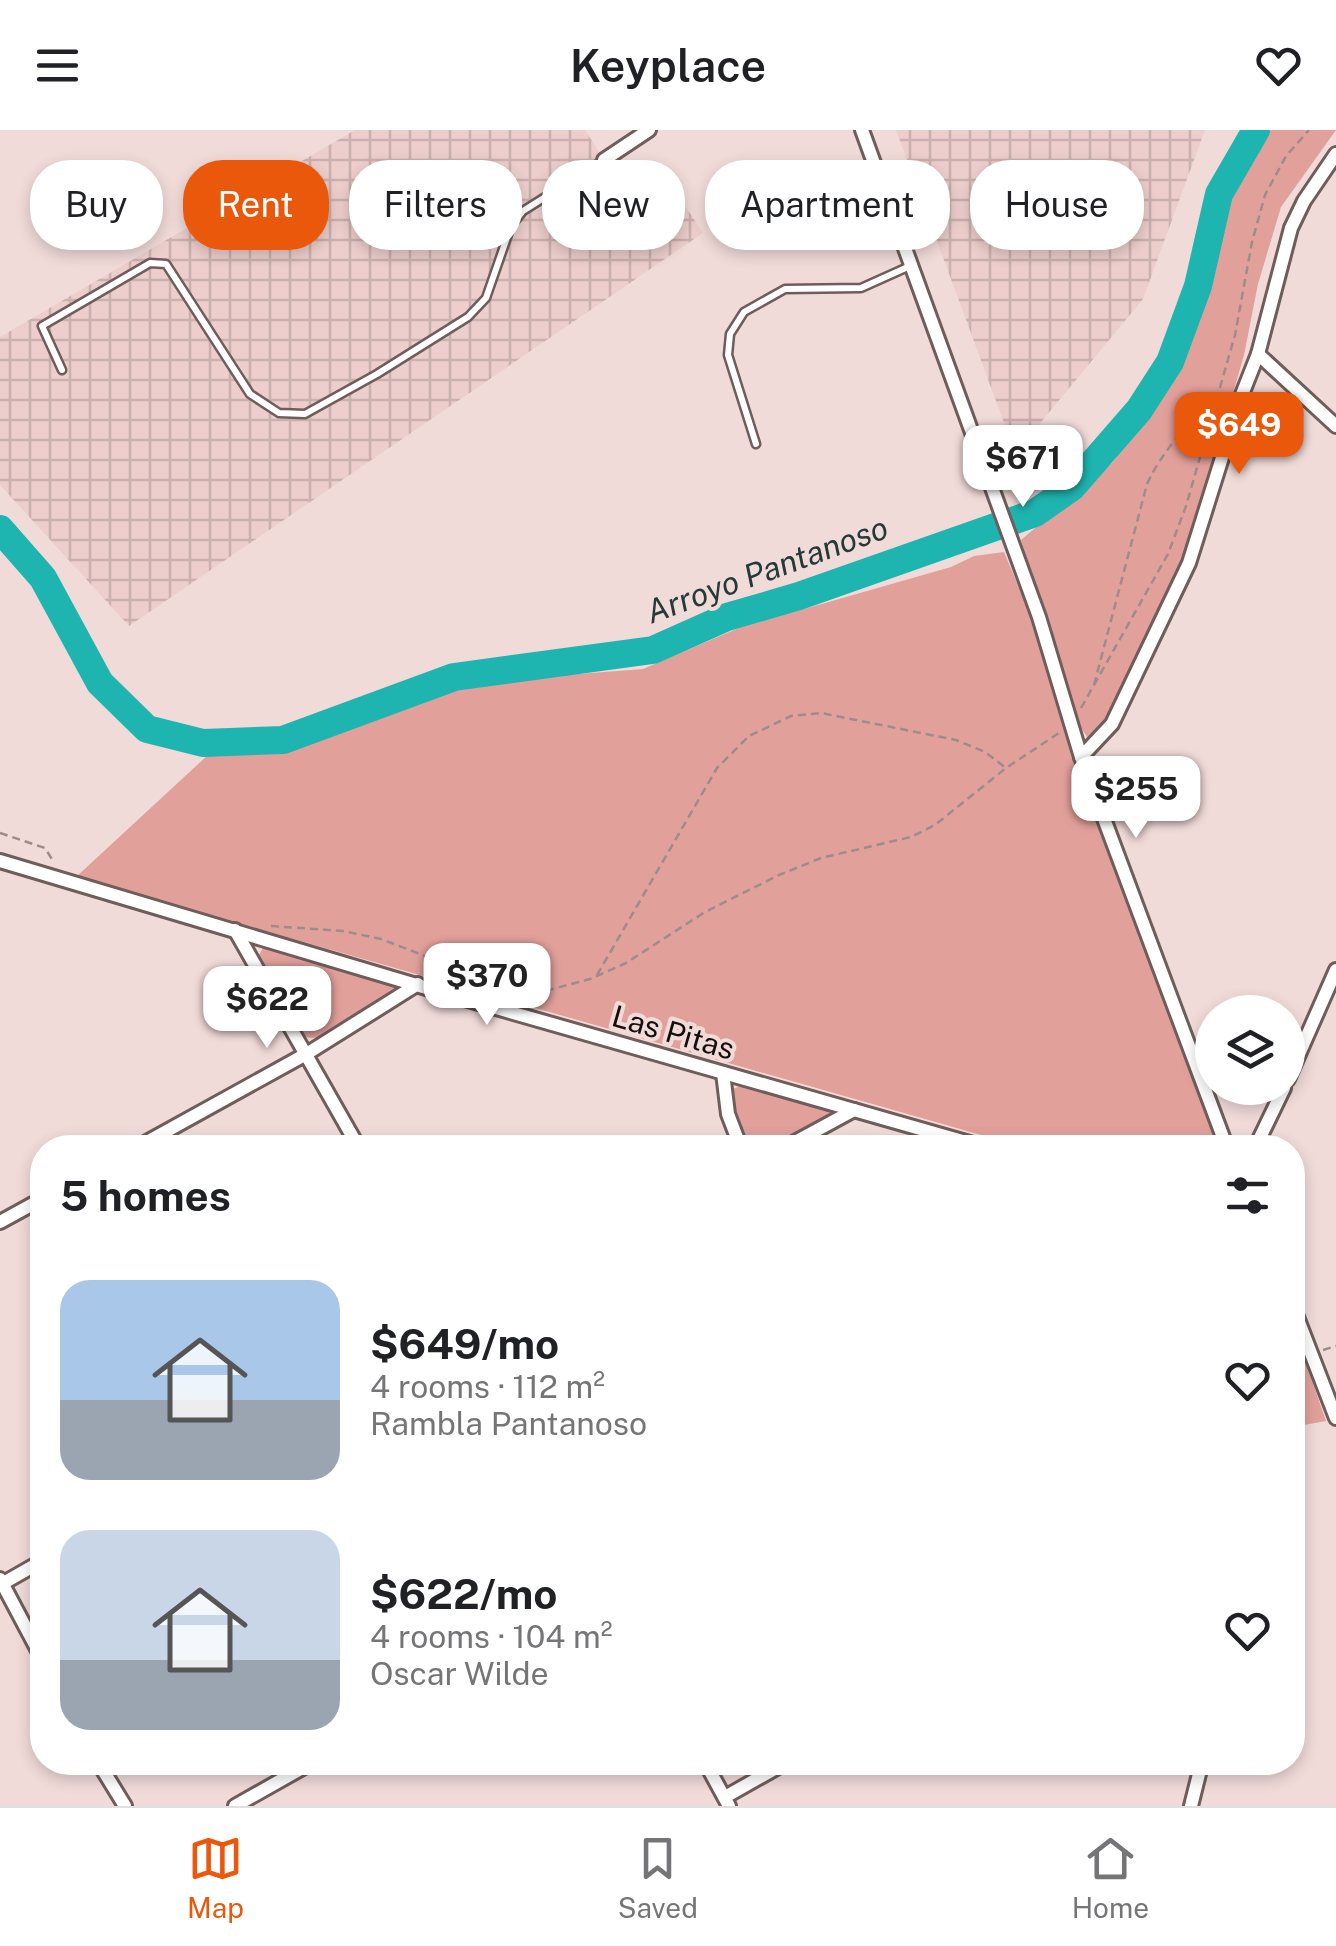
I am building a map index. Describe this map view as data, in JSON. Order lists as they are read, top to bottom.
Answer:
{
  "streets": {
    "street": ["Las Pitas"]
  },
  "water": ["Arroyo Pantanoso"],
  "page": {
    "header": "Keyplace",
    "chip": [
      "Buy",
      "Rent",
      "Filters",
      "New",
      "Apartment",
      "House"
    ],
    "price": [
      "$649",
      "$671",
      "$255",
      "$370",
      "$622"
    ],
    "heading": "5 homes",
    "list": [
      {
        "name": "$649/mo",
        "note": "4 rooms · 112 m² · Rambla Pantanoso"
      },
      {
        "name": "$622/mo",
        "note": "4 rooms · 104 m² · Oscar Wilde"
      }
    ],
    "tabs": ["Map", "Saved", "Home"]
  }
}
